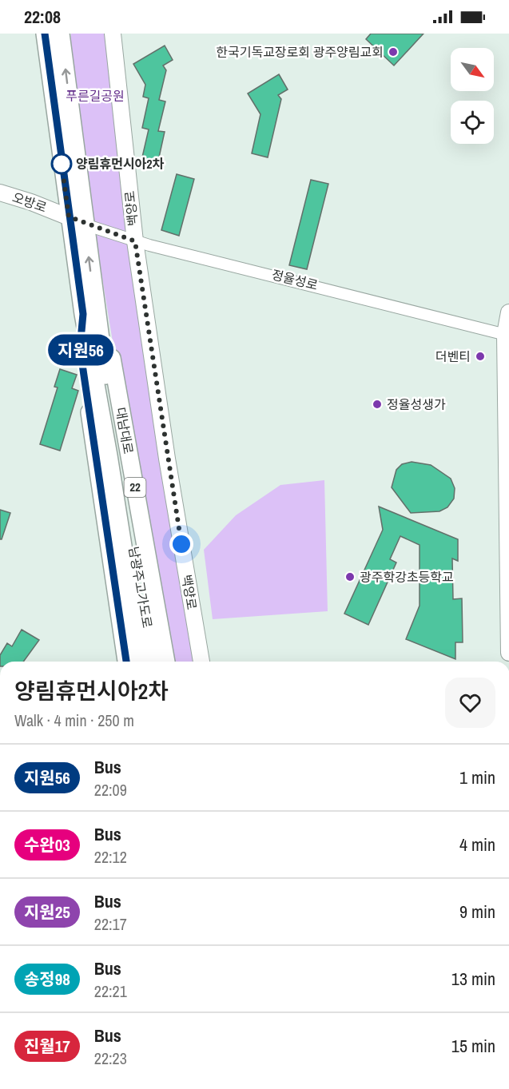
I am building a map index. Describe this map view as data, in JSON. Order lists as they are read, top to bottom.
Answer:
{
  "streets": {
    "main road": ["대남대로", "22", "남광주고가도로"],
    "street": ["오방로", "백양로", "정율성로"]
  },
  "crossings": [
    ["오방로", "정율성로"],
    ["오방로", "대남대로"],
    ["백양로", "정율성로"],
    ["정율성로", "대남대로"],
    ["대남대로", "남광주고가도로"]
  ],
  "parks": ["푸른길공원"],
  "places": [
    "한국기독교장로회 광주양림교회",
    "양림휴먼시아2차",
    "더벤티",
    "정율성생가",
    "광주학강초등학교"
  ],
  "lines": ["bus line 지원56"],
  "north": "bottom right",
  "page": {
    "status": "22:08",
    "on_map": "지원56",
    "heading": ["양림휴먼시아2차", "Walk · 4 min · 250 m"],
    "list": [
      {
        "mark": "지원56",
        "name": "Bus",
        "note": "22:09",
        "value": "1 min"
      },
      {
        "mark": "수완03",
        "name": "Bus",
        "note": "22:12",
        "value": "4 min"
      },
      {
        "mark": "지원25",
        "name": "Bus",
        "note": "22:17",
        "value": "9 min"
      },
      {
        "mark": "송정98",
        "name": "Bus",
        "note": "22:21",
        "value": "13 min"
      },
      {
        "mark": "진월17",
        "name": "Bus",
        "note": "22:23",
        "value": "15 min"
      }
    ]
  }
}
